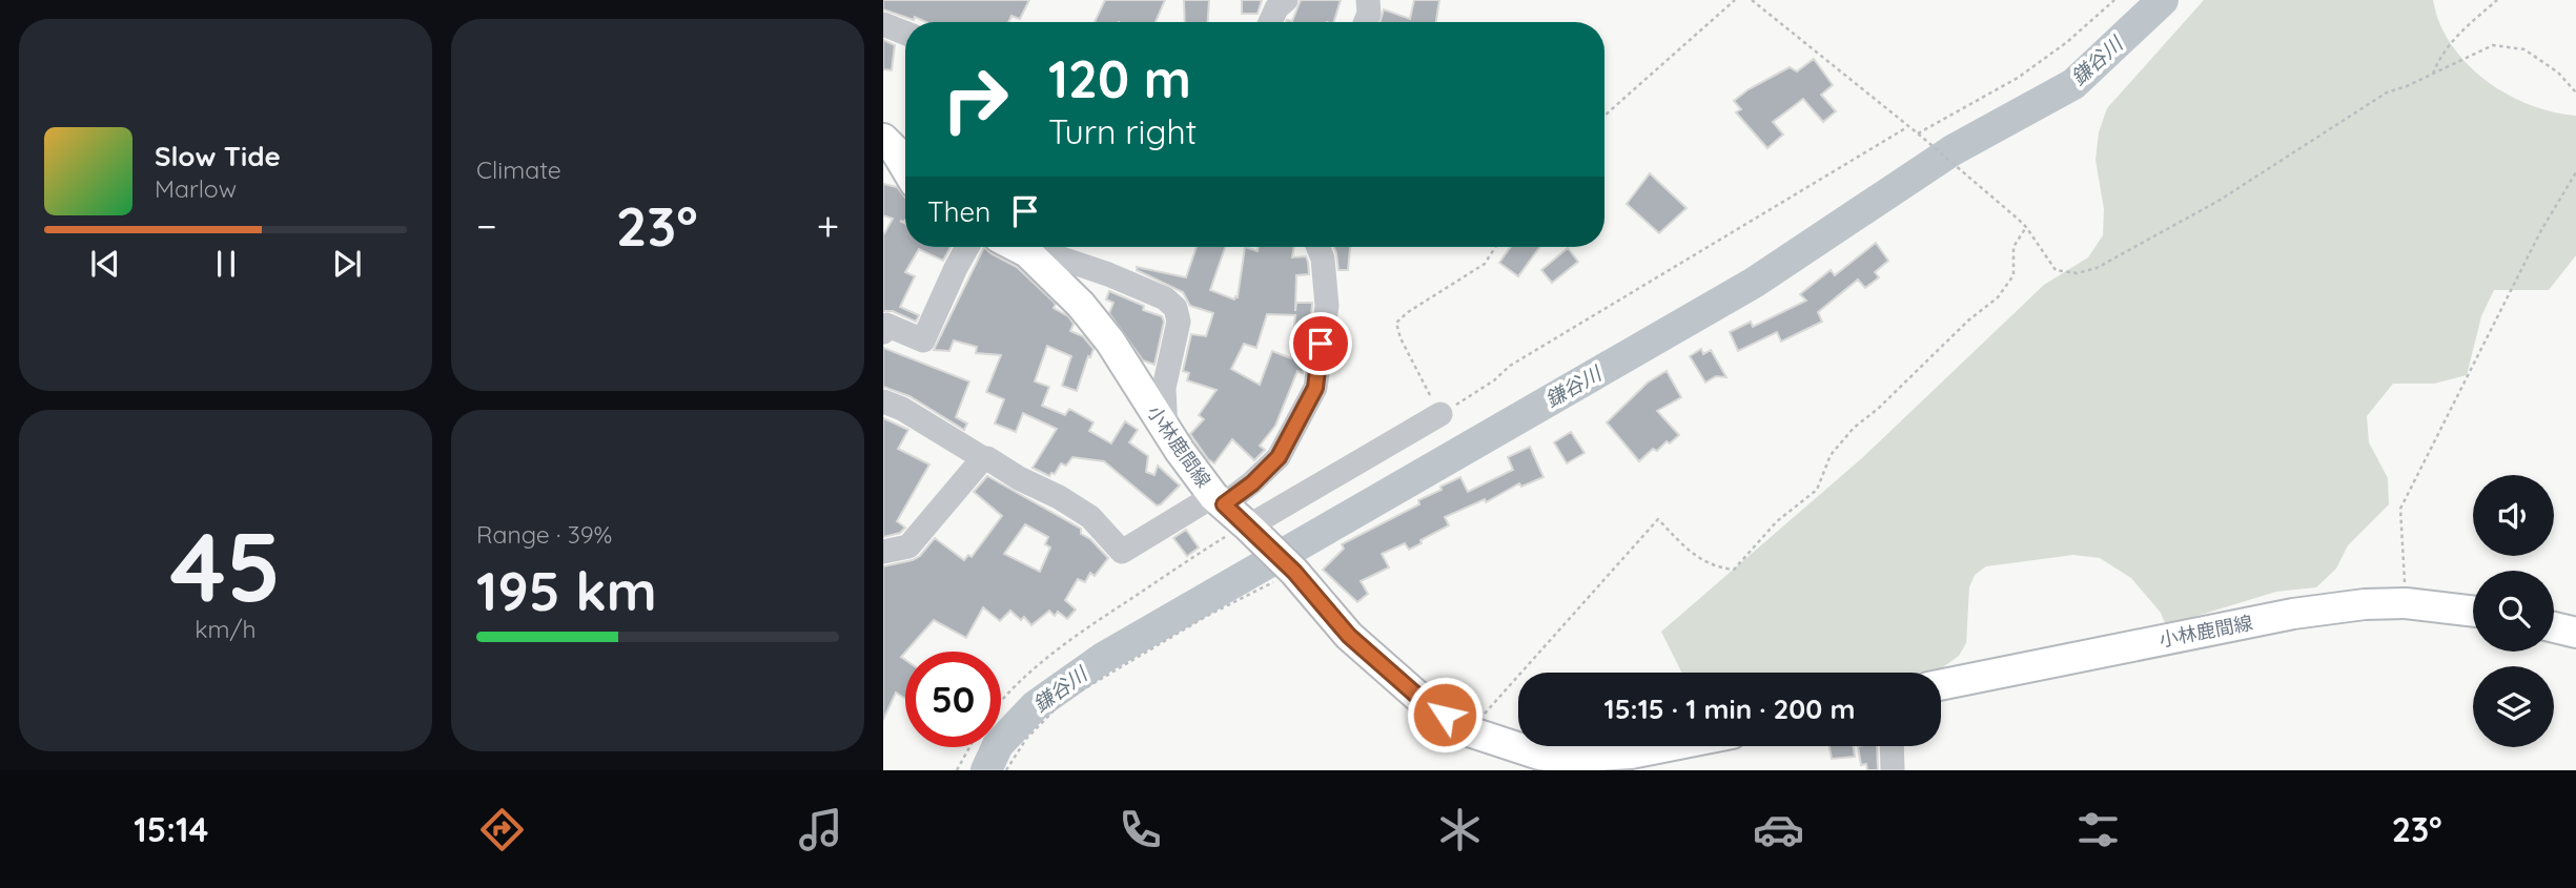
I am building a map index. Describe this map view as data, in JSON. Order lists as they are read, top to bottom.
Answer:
{
  "streets": {
    "main road": ["小林鹿間線"]
  },
  "water": ["鎌谷川"],
  "page": {
    "tile": [
      "Climate",
      ["45", "km/h"],
      ["Range · 39%", "195 km"]
    ],
    "turn": ["120 m", "Turn right"],
    "song": ["Slow Tide", "Marlow"],
    "then": "Then",
    "heat": ["−", "23°", "+"],
    "limit": "50",
    "trip": "15:15 · 1 min · 200 m",
    "tabs": ["15:14", "23°"]
  }
}
